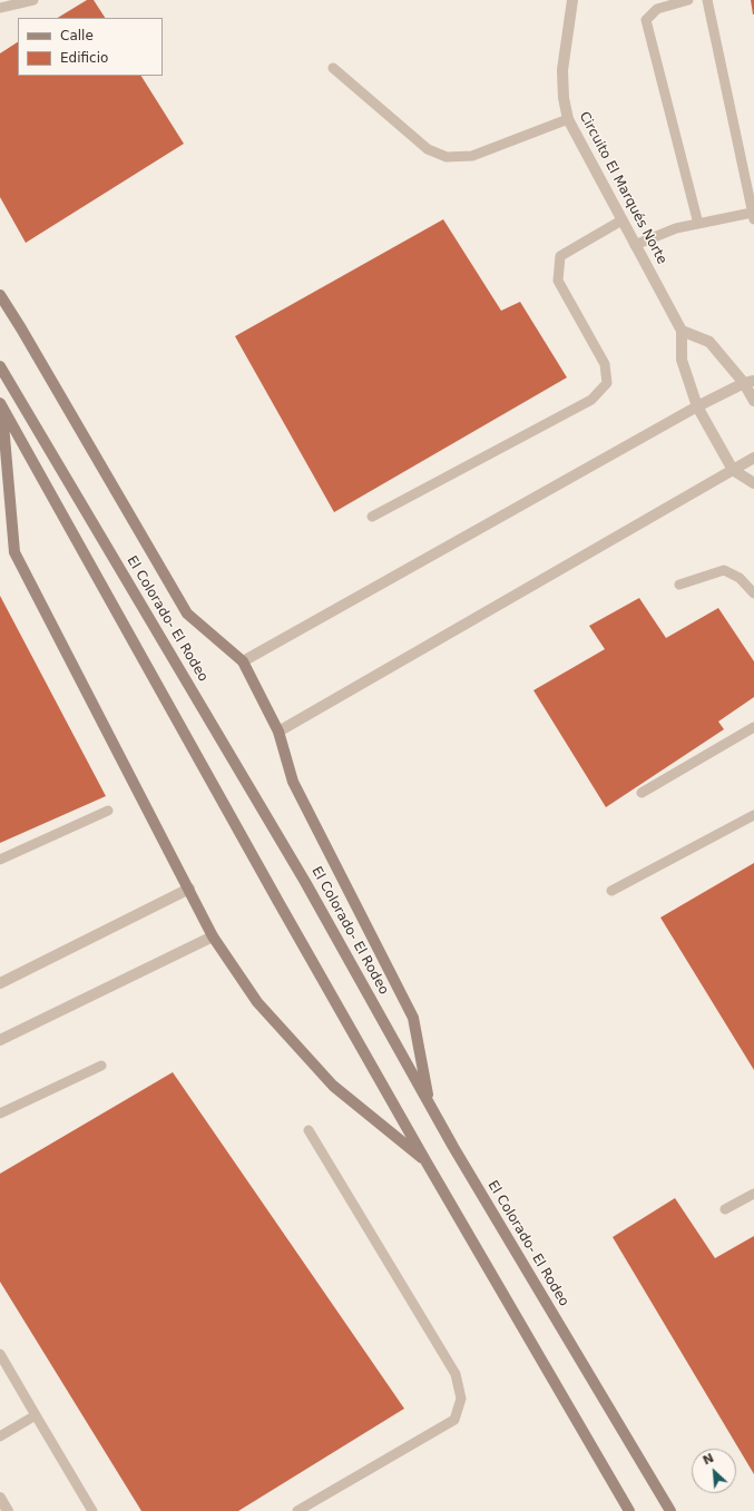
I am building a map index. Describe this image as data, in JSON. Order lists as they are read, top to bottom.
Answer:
{
  "streets": {
    "main road": ["El Colorado- El Rodeo"],
    "street": ["Circuito El Marqués Norte"]
  },
  "legend": ["Calle", "Edificio"],
  "north": "top left"
}
